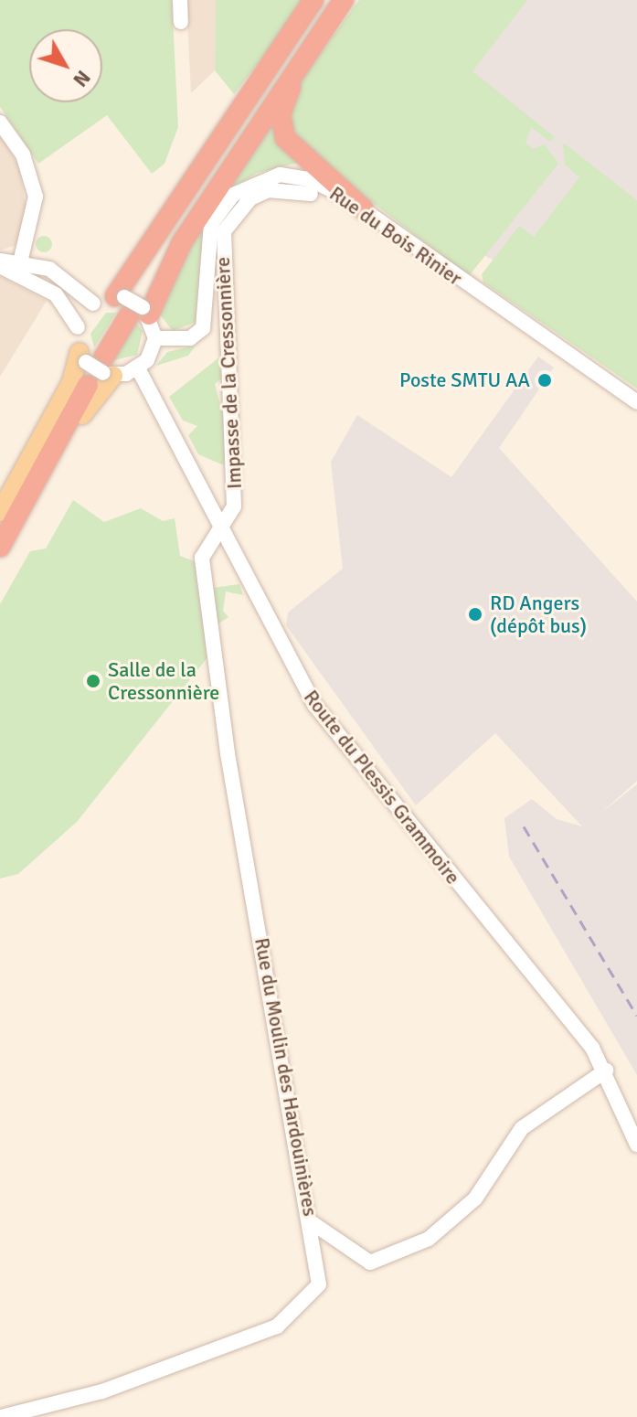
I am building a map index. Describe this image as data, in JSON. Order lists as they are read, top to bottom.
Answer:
{
  "streets": {
    "street": [
      "Rue du Bois Rinier",
      "Impasse de la Cressonnière",
      "Route du Plessis Grammoire",
      "Rue du Moulin des Hardouinières"
    ]
  },
  "crossings": [
    ["Impasse de la Cressonnière", "Route du Plessis Grammoire"],
    ["Impasse de la Cressonnière", "Rue du Moulin des Hardouinières"],
    ["Route du Plessis Grammoire", "Rue du Moulin des Hardouinières"]
  ],
  "places": ["Poste SMTU AA", "RD Angers (dépôt bus)", "Salle de la Cressonnière"],
  "north": "bottom right"
}
